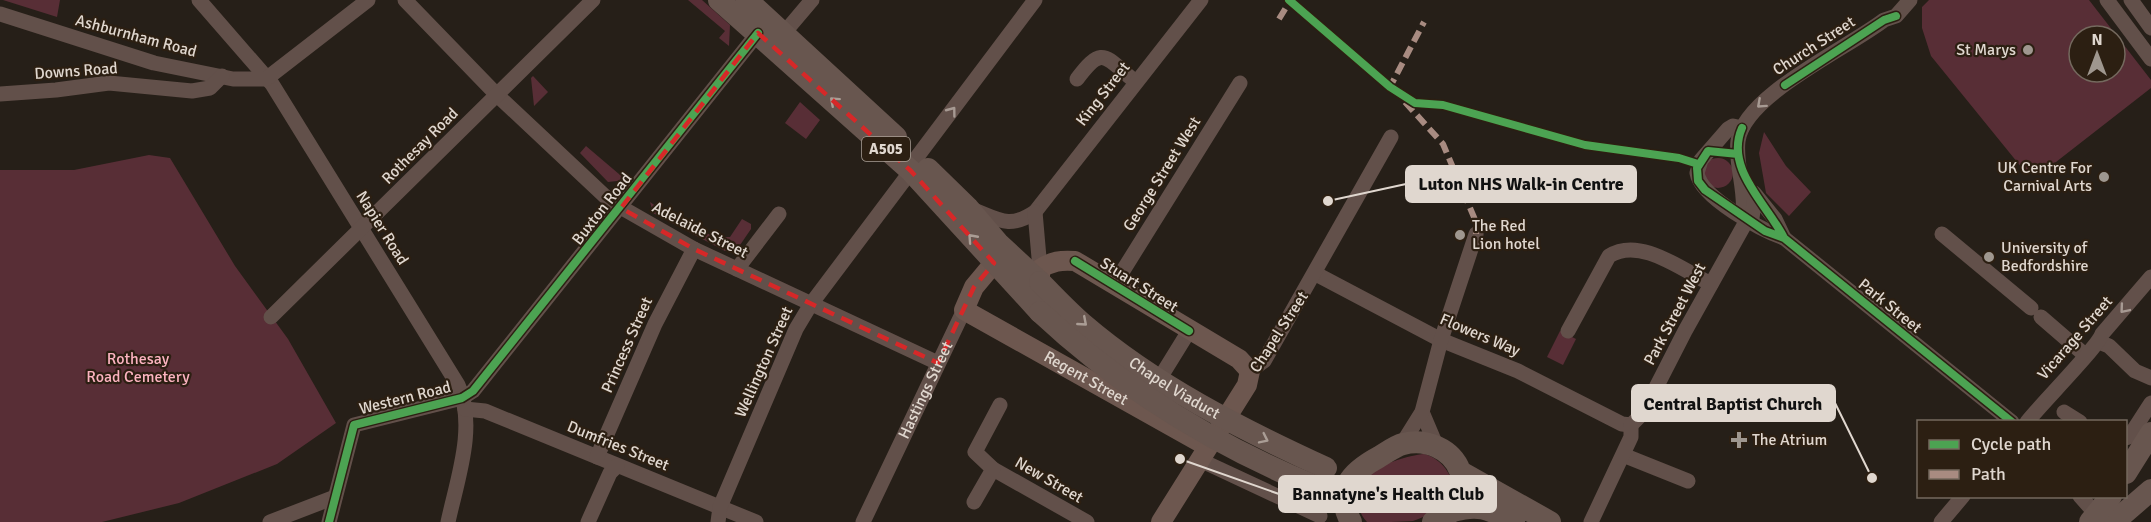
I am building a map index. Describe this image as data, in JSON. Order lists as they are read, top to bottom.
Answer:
{
  "streets": {
    "highway": ["A505", "Chapel Viaduct"],
    "main road": [
      "Stuart Street",
      "Chapel Street",
      "Regent Street",
      "Hastings Street"
    ],
    "street": [
      "Ashburnham Road",
      "Church Street",
      "Downs Road",
      "King Street",
      "Rothesay Road",
      "George Street West",
      "Buxton Road",
      "Napier Road",
      "Adelaide Street",
      "Park Street",
      "Park Street West",
      "Flowers Way",
      "Vicarage Street",
      "Princess Street",
      "Wellington Street",
      "Western Road",
      "Dumfries Street",
      "New Street"
    ]
  },
  "crossings": [
    ["Ashburnham Road", "Downs Road"],
    ["Ashburnham Road", "Napier Road"],
    ["Church Street", "Park Street"],
    ["Rothesay Road", "Napier Road"],
    ["Rothesay Road", "Adelaide Street"],
    ["A505", "Buxton Road"],
    ["A505", "Stuart Street"],
    ["A505", "Wellington Street"],
    ["A505", "Chapel Viaduct"],
    ["A505", "Hastings Street"],
    ["George Street West", "Stuart Street"],
    ["Buxton Road", "Napier Road"],
    ["Buxton Road", "Adelaide Street"],
    ["Buxton Road", "Western Road"],
    ["Buxton Road", "Dumfries Street"],
    ["Napier Road", "Western Road"],
    ["Napier Road", "Dumfries Street"],
    ["Adelaide Street", "Princess Street"],
    ["Adelaide Street", "Wellington Street"],
    ["Adelaide Street", "Hastings Street"],
    ["Stuart Street", "Chapel Street"],
    ["Stuart Street", "Chapel Viaduct"],
    ["Park Street", "Park Street West"],
    ["Park Street West", "Flowers Way"],
    ["Chapel Street", "Flowers Way"],
    ["Chapel Street", "Regent Street"],
    ["Princess Street", "Dumfries Street"],
    ["Wellington Street", "Dumfries Street"],
    ["Regent Street", "Hastings Street"],
    ["Chapel Viaduct", "Hastings Street"],
    ["Western Road", "Dumfries Street"]
  ],
  "one_way": ["Church Street", "Vicarage Street"],
  "parks": ["Rothesay Road Cemetery"],
  "places": {
    "other": [
      "St Marys",
      "UK Centre For Carnival Arts",
      "Luton NHS Walk-in Centre",
      "The Red Lion hotel",
      "University of Bedfordshire",
      "Bannatyne's Health Club",
      "Central Baptist Church"
    ],
    "health": ["The Atrium"]
  },
  "legend": ["Cycle path", "Path"],
  "north": "top"
}
